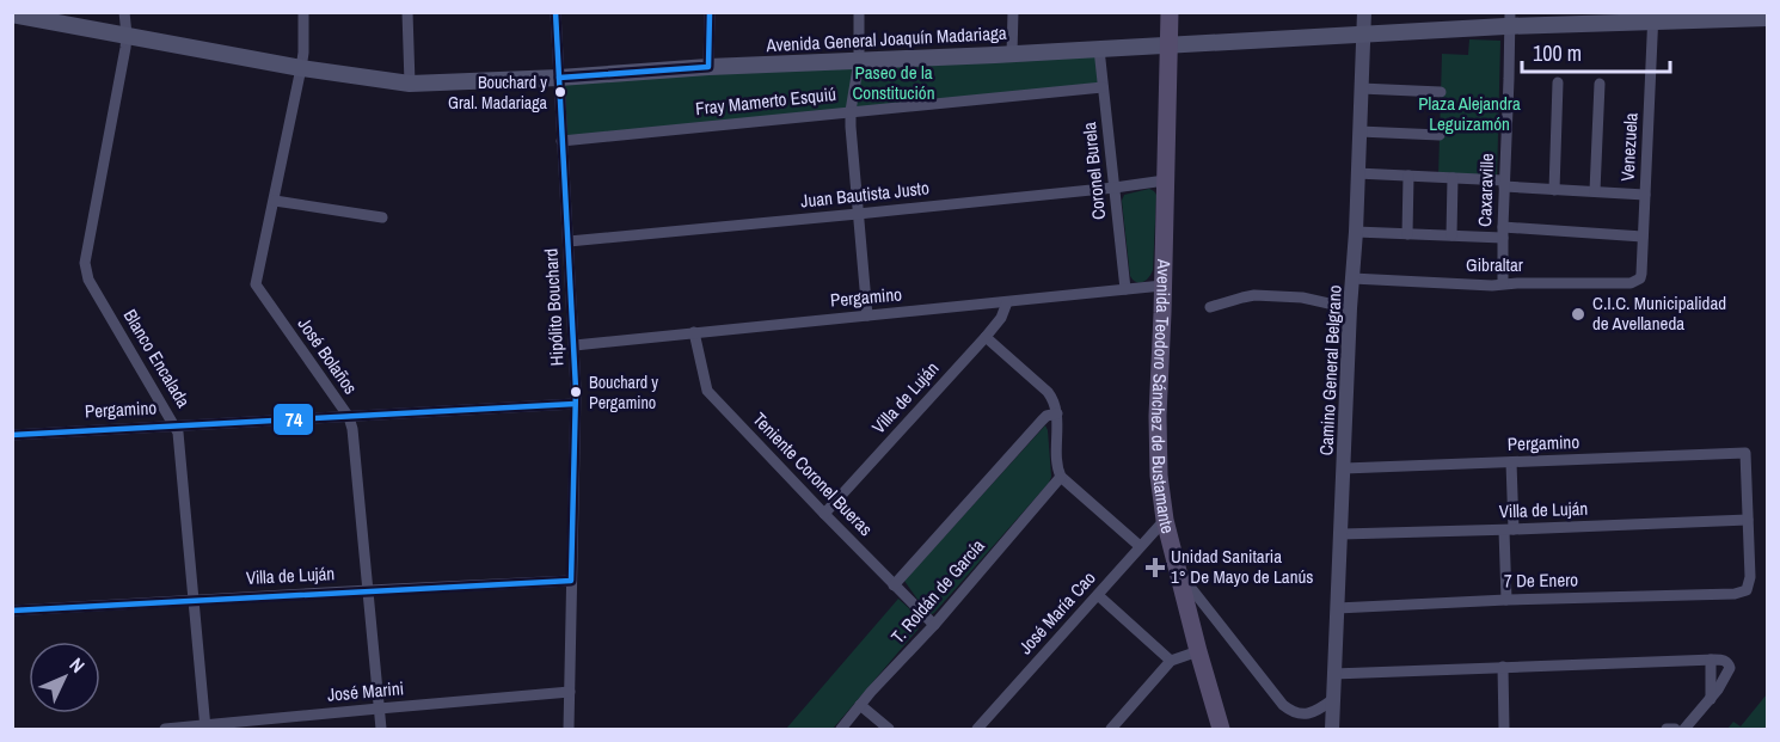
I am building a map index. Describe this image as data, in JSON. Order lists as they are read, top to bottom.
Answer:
{
  "streets": {
    "main road": ["Avenida General Joaquín Madariaga", "Avenida Teodoro Sánchez de Bustamante"],
    "street": [
      "Fray Mamerto Esquiú",
      "Venezuela",
      "Coronel Burela",
      "Caxaraville",
      "Juan Bautista Justo",
      "Gibraltar",
      "Pergamino",
      "Hipólito Bouchard",
      "José Bolaños",
      "Blanco Encalada",
      "Camino General Belgrano",
      "Villa de Luján",
      "Teniente Coronel Bueras",
      "7 De Enero",
      "T. Roldán de García",
      "José María Cao",
      "José Marini"
    ]
  },
  "crossings": [
    ["Avenida General Joaquín Madariaga", "Venezuela"],
    ["Avenida General Joaquín Madariaga", "Coronel Burela"],
    ["Avenida General Joaquín Madariaga", "Caxaraville"],
    ["Avenida General Joaquín Madariaga", "Hipólito Bouchard"],
    ["Avenida General Joaquín Madariaga", "José Bolaños"],
    ["Avenida General Joaquín Madariaga", "Blanco Encalada"],
    ["Avenida General Joaquín Madariaga", "Camino General Belgrano"],
    ["Avenida General Joaquín Madariaga", "Avenida Teodoro Sánchez de Bustamante"],
    ["Fray Mamerto Esquiú", "Coronel Burela"],
    ["Fray Mamerto Esquiú", "Hipólito Bouchard"],
    ["Venezuela", "Gibraltar"],
    ["Coronel Burela", "Juan Bautista Justo"],
    ["Coronel Burela", "Pergamino"],
    ["Caxaraville", "Gibraltar"],
    ["Juan Bautista Justo", "Hipólito Bouchard"],
    ["Juan Bautista Justo", "Avenida Teodoro Sánchez de Bustamante"],
    ["Gibraltar", "Camino General Belgrano"],
    ["Pergamino", "Hipólito Bouchard"],
    ["Pergamino", "José Bolaños"],
    ["Pergamino", "Blanco Encalada"],
    ["Pergamino", "Camino General Belgrano"],
    ["Pergamino", "Avenida Teodoro Sánchez de Bustamante"],
    ["Pergamino", "Villa de Luján"],
    ["Pergamino", "Teniente Coronel Bueras"],
    ["Pergamino", "7 De Enero"],
    ["Hipólito Bouchard", "Villa de Luján"],
    ["Hipólito Bouchard", "José Marini"],
    ["José Bolaños", "Villa de Luján"],
    ["José Bolaños", "José Marini"],
    ["Blanco Encalada", "Villa de Luján"],
    ["Blanco Encalada", "José Marini"],
    ["Camino General Belgrano", "Villa de Luján"],
    ["Camino General Belgrano", "7 De Enero"],
    ["Avenida Teodoro Sánchez de Bustamante", "José María Cao"],
    ["Villa de Luján", "Teniente Coronel Bueras"],
    ["Villa de Luján", "7 De Enero"],
    ["Teniente Coronel Bueras", "T. Roldán de García"]
  ],
  "parks": ["Paseo de la Constitución", "Plaza Alejandra Leguizamón"],
  "places": {
    "other": ["Bouchard y Gral. Madariaga", "C.I.C. Municipalidad de Avellaneda", "Bouchard y Pergamino"],
    "health": ["Unidad Sanitaria 1° De Mayo de Lanús"]
  },
  "lines": ["transit line 74"],
  "scale_bar": "100 m",
  "north": "top right"
}
